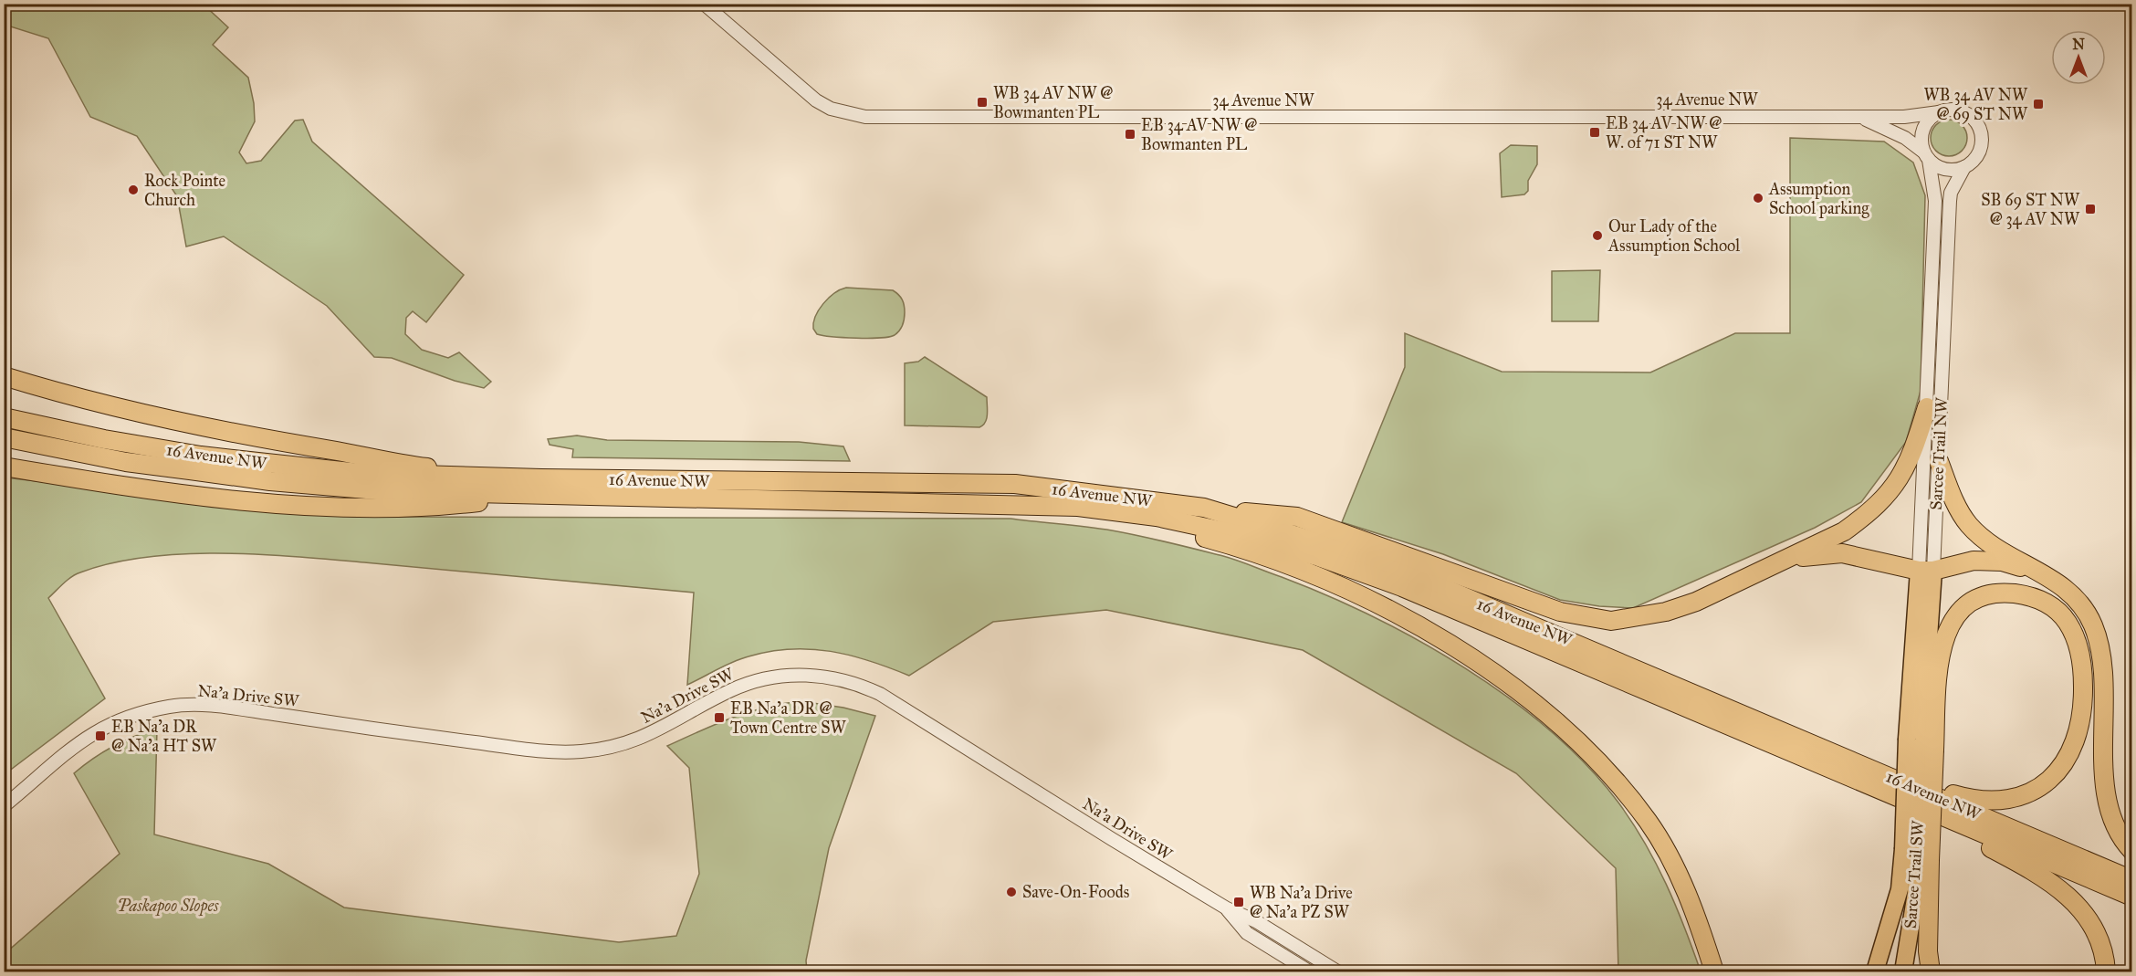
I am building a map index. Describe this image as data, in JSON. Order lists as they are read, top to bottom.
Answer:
{
  "streets": {
    "highway": ["Sarcee Trail NW", "16 Avenue NW", "Sarcee Trail SW"],
    "street": ["34 Avenue NW", "Na'a Drive SW"]
  },
  "crossings": [
    ["34 Avenue NW", "Sarcee Trail NW"],
    ["Sarcee Trail NW", "Sarcee Trail SW"]
  ],
  "parks": ["Paskapoo Slopes"],
  "places": {
    "transit": [
      "WB 34 AV NW @ Bowmanten PL",
      "WB 34 AV NW @ 69 ST NW",
      "EB 34 AV NW @ W. of 71 ST NW",
      "EB 34 AV NW @ Bowmanten PL",
      "SB 69 ST NW @ 34 AV NW",
      "EB Na'a DR @ Town Centre SW",
      "EB Na'a DR @ Na'a HT SW",
      "WB Na'a Drive @ Na'a PZ SW"
    ],
    "other": [
      "Rock Pointe Church",
      "Assumption School parking",
      "Our Lady of the Assumption School",
      "Save-On-Foods"
    ]
  },
  "north": "top"
}
